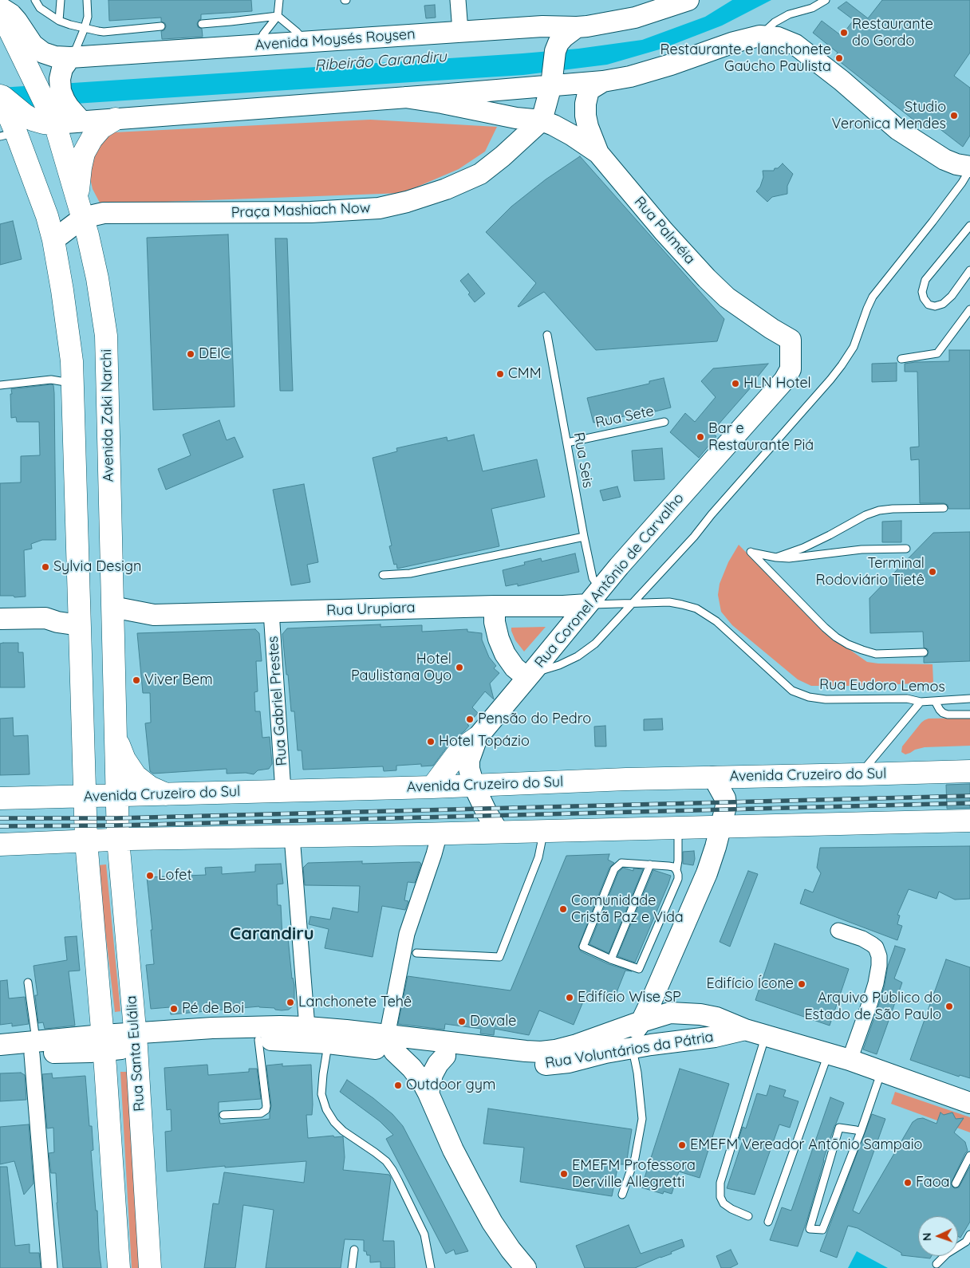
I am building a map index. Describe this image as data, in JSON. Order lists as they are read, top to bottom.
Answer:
{
  "streets": {
    "main road": ["Avenida Zaki Narchi", "Avenida Cruzeiro do Sul", "Rua Santa Eulália"],
    "street": [
      "Avenida Moysés Roysen",
      "Praça Mashiach Now",
      "Rua Palméia",
      "Rua Coronel Antônio de Carvalho",
      "Rua Urupiara",
      "Rua Gabriel Prestes",
      "Rua Voluntários da Pátria"
    ],
    "lane": ["Rua Sete", "Rua Seis", "Rua Eudoro Lemos"]
  },
  "crossings": [
    ["Avenida Moysés Roysen", "Avenida Zaki Narchi"],
    ["Praça Mashiach Now", "Rua Palméia"],
    ["Praça Mashiach Now", "Avenida Zaki Narchi"],
    ["Rua Palméia", "Rua Coronel Antônio de Carvalho"],
    ["Avenida Zaki Narchi", "Rua Urupiara"],
    ["Avenida Zaki Narchi", "Avenida Cruzeiro do Sul"],
    ["Avenida Zaki Narchi", "Rua Santa Eulália"],
    ["Rua Sete", "Rua Seis"],
    ["Rua Seis", "Rua Coronel Antônio de Carvalho"],
    ["Rua Coronel Antônio de Carvalho", "Rua Urupiara"],
    ["Rua Coronel Antônio de Carvalho", "Rua Eudoro Lemos"],
    ["Rua Coronel Antônio de Carvalho", "Avenida Cruzeiro do Sul"],
    ["Rua Urupiara", "Rua Eudoro Lemos"],
    ["Rua Urupiara", "Rua Gabriel Prestes"],
    ["Rua Gabriel Prestes", "Avenida Cruzeiro do Sul"],
    ["Rua Voluntários da Pátria", "Rua Santa Eulália"]
  ],
  "districts": ["Carandiru"],
  "water": ["Ribeirão Carandiru"],
  "places": [
    "Restaurante do Gordo",
    "Restaurante e lanchonete Gaúcho Paulista",
    "Studio Veronica Mendes",
    "DEIC",
    "CMM",
    "HLN Hotel",
    "Bar e Restaurante Piá",
    "Sylvia Design",
    "Terminal Rodoviário Tietê",
    "Hotel Paulistana Oyo",
    "Viver Bem",
    "Pensão do Pedro",
    "Hotel Topázio",
    "Lofet",
    "Comunidade Cristã Paz e Vida",
    "Edifício Ícone",
    "Edifício Wise SP",
    "Lanchonete Tehê",
    "Arquivo Público do Estado de São Paulo",
    "Pé de Boi",
    "Dovale",
    "Outdoor gym",
    "EMEFM Vereador Antõnio Sampaio",
    "EMEFM Professora Derville Allegretti",
    "Faoa"
  ],
  "north": "left"
}
